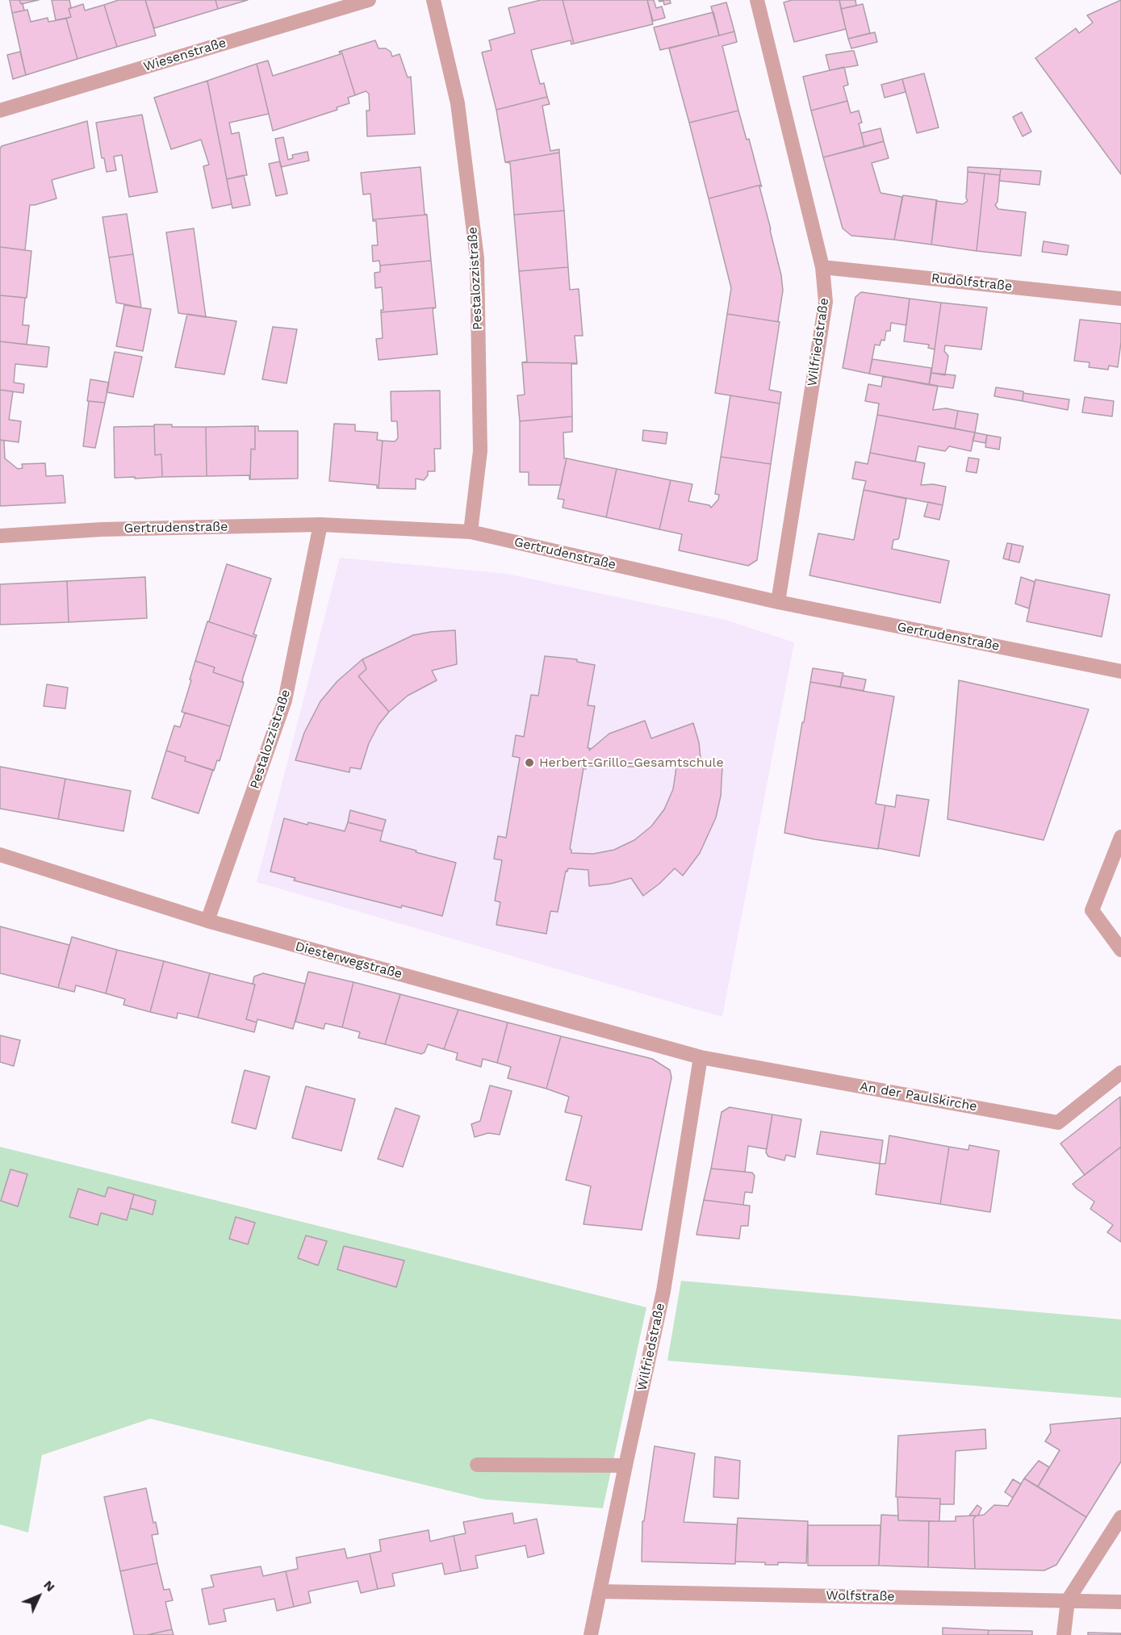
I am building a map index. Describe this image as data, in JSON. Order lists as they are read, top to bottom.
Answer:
{
  "streets": {
    "street": [
      "Wiesenstraße",
      "Pestalozzistraße",
      "Rudolfstraße",
      "Wilfriedstraße",
      "Gertrudenstraße",
      "Diesterwegstraße",
      "An der Paulskirche",
      "Wolfstraße"
    ]
  },
  "crossings": [
    ["Pestalozzistraße", "Gertrudenstraße"],
    ["Pestalozzistraße", "Diesterwegstraße"],
    ["Rudolfstraße", "Wilfriedstraße"],
    ["Wilfriedstraße", "Gertrudenstraße"],
    ["Wilfriedstraße", "Diesterwegstraße"],
    ["Wilfriedstraße", "An der Paulskirche"],
    ["Wilfriedstraße", "Wolfstraße"],
    ["Diesterwegstraße", "An der Paulskirche"]
  ],
  "places": ["Herbert-Grillo-Gesamtschule"],
  "north": "top right"
}
